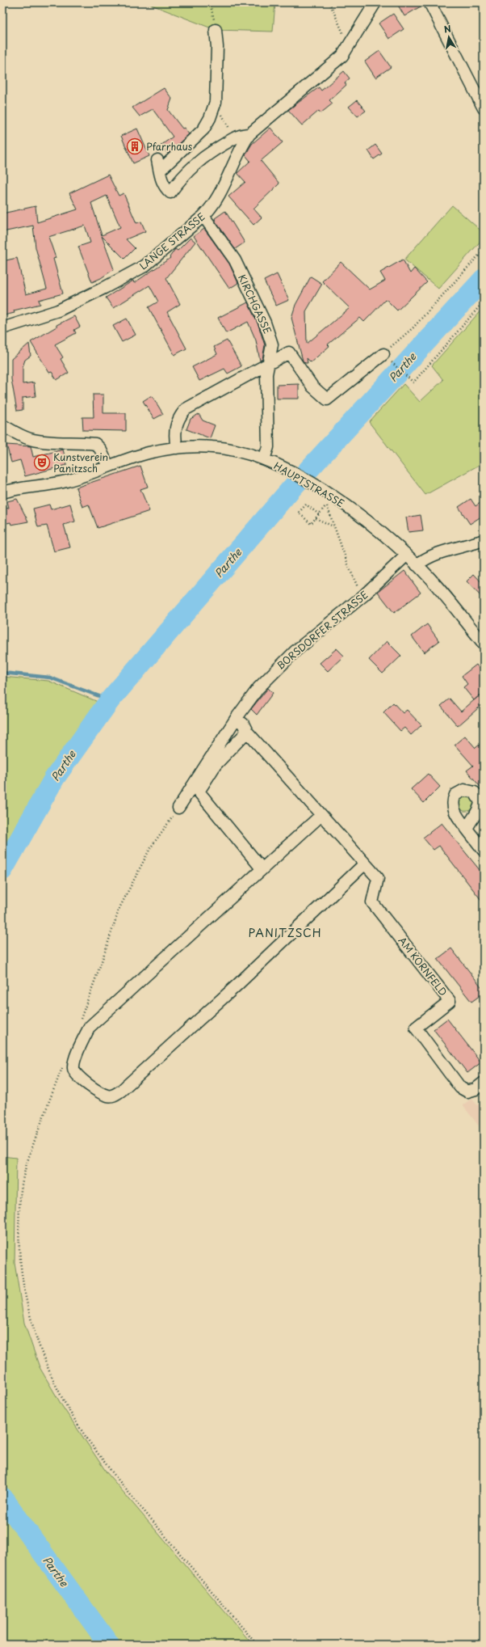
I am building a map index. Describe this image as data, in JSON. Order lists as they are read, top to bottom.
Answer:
{
  "streets": {
    "street": [
      "LANGE STRASSE",
      "KIRCHGASSE",
      "HAUPTSTRASSE",
      "BORSDORFER STRASSE",
      "AM KORNFELD"
    ]
  },
  "crossings": [
    ["LANGE STRASSE", "KIRCHGASSE"],
    ["KIRCHGASSE", "HAUPTSTRASSE"],
    ["HAUPTSTRASSE", "BORSDORFER STRASSE"]
  ],
  "districts": ["PANITZSCH"],
  "water": ["Parthe"],
  "places": {
    "building": ["Pfarrhaus"],
    "theatre": ["Kunstverein Panitzsch"]
  },
  "north": "top"
}
